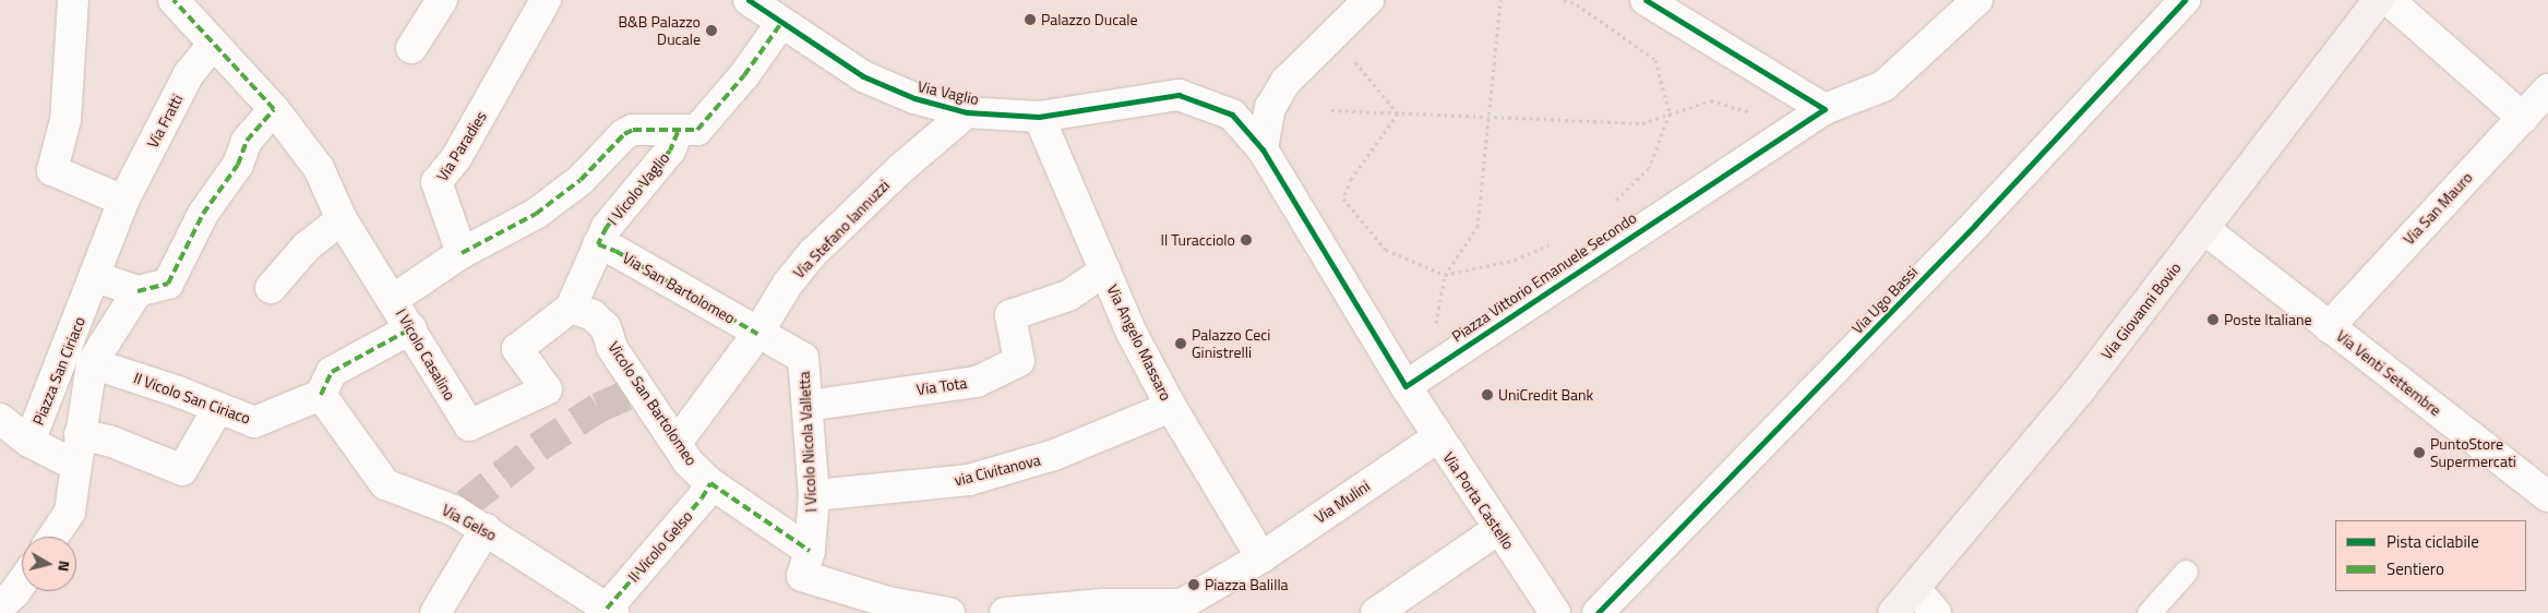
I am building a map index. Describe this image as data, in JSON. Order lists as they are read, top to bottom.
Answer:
{
  "streets": {
    "street": [
      "Via Vaglio",
      "Via Fratti",
      "Via Paradies",
      "I Vicolo Vaglio",
      "Via San Mauro",
      "Via Stefano Iannuzzi",
      "Piazza Vittorio Emanuele Secondo",
      "Via San Bartolomeo",
      "Via Ugo Bassi",
      "Via Giovanni Bovio",
      "Via Angelo Massaro",
      "I Vicolo Casalino",
      "Piazza San Ciriaco",
      "Via Venti Settembre",
      "Via Tota",
      "II Vicolo San Ciriaco",
      "Vicolo San Bartolomeo",
      "I Vicolo Nicola Valletta",
      "via Civitanova",
      "Via Porta Castello",
      "Via Mulini",
      "Via Gelso",
      "II Vicolo Gelso"
    ]
  },
  "crossings": [
    ["Via Vaglio", "Via Stefano Iannuzzi"],
    ["Via Vaglio", "Via Angelo Massaro"],
    ["Via Fratti", "I Vicolo Casalino"],
    ["Via Fratti", "Piazza San Ciriaco"],
    ["I Vicolo Vaglio", "Via San Bartolomeo"],
    ["I Vicolo Vaglio", "I Vicolo Casalino"],
    ["I Vicolo Vaglio", "Vicolo San Bartolomeo"],
    ["Via San Mauro", "Via Venti Settembre"],
    ["Via Stefano Iannuzzi", "Via San Bartolomeo"],
    ["Via Stefano Iannuzzi", "Vicolo San Bartolomeo"],
    ["Via Stefano Iannuzzi", "I Vicolo Nicola Valletta"],
    ["Piazza Vittorio Emanuele Secondo", "Via Porta Castello"],
    ["Via San Bartolomeo", "I Vicolo Nicola Valletta"],
    ["Via Giovanni Bovio", "Via Venti Settembre"],
    ["Via Angelo Massaro", "Via Tota"],
    ["Via Angelo Massaro", "via Civitanova"],
    ["Via Angelo Massaro", "Via Mulini"],
    ["I Vicolo Casalino", "Vicolo San Bartolomeo"],
    ["Piazza San Ciriaco", "II Vicolo San Ciriaco"],
    ["Via Tota", "I Vicolo Nicola Valletta"],
    ["II Vicolo San Ciriaco", "Via Gelso"],
    ["Vicolo San Bartolomeo", "I Vicolo Nicola Valletta"],
    ["Vicolo San Bartolomeo", "II Vicolo Gelso"],
    ["I Vicolo Nicola Valletta", "via Civitanova"],
    ["Via Porta Castello", "Via Mulini"],
    ["Via Gelso", "II Vicolo Gelso"]
  ],
  "places": [
    "Palazzo Ducale",
    "B&B Palazzo Ducale",
    "Il Turacciolo",
    "Poste Italiane",
    "Palazzo Ceci Ginistrelli",
    "UniCredit Bank",
    "PuntoStore Supermercati",
    "Piazza Balilla"
  ],
  "legend": ["Pista ciclabile", "Sentiero"],
  "north": "right"
}
